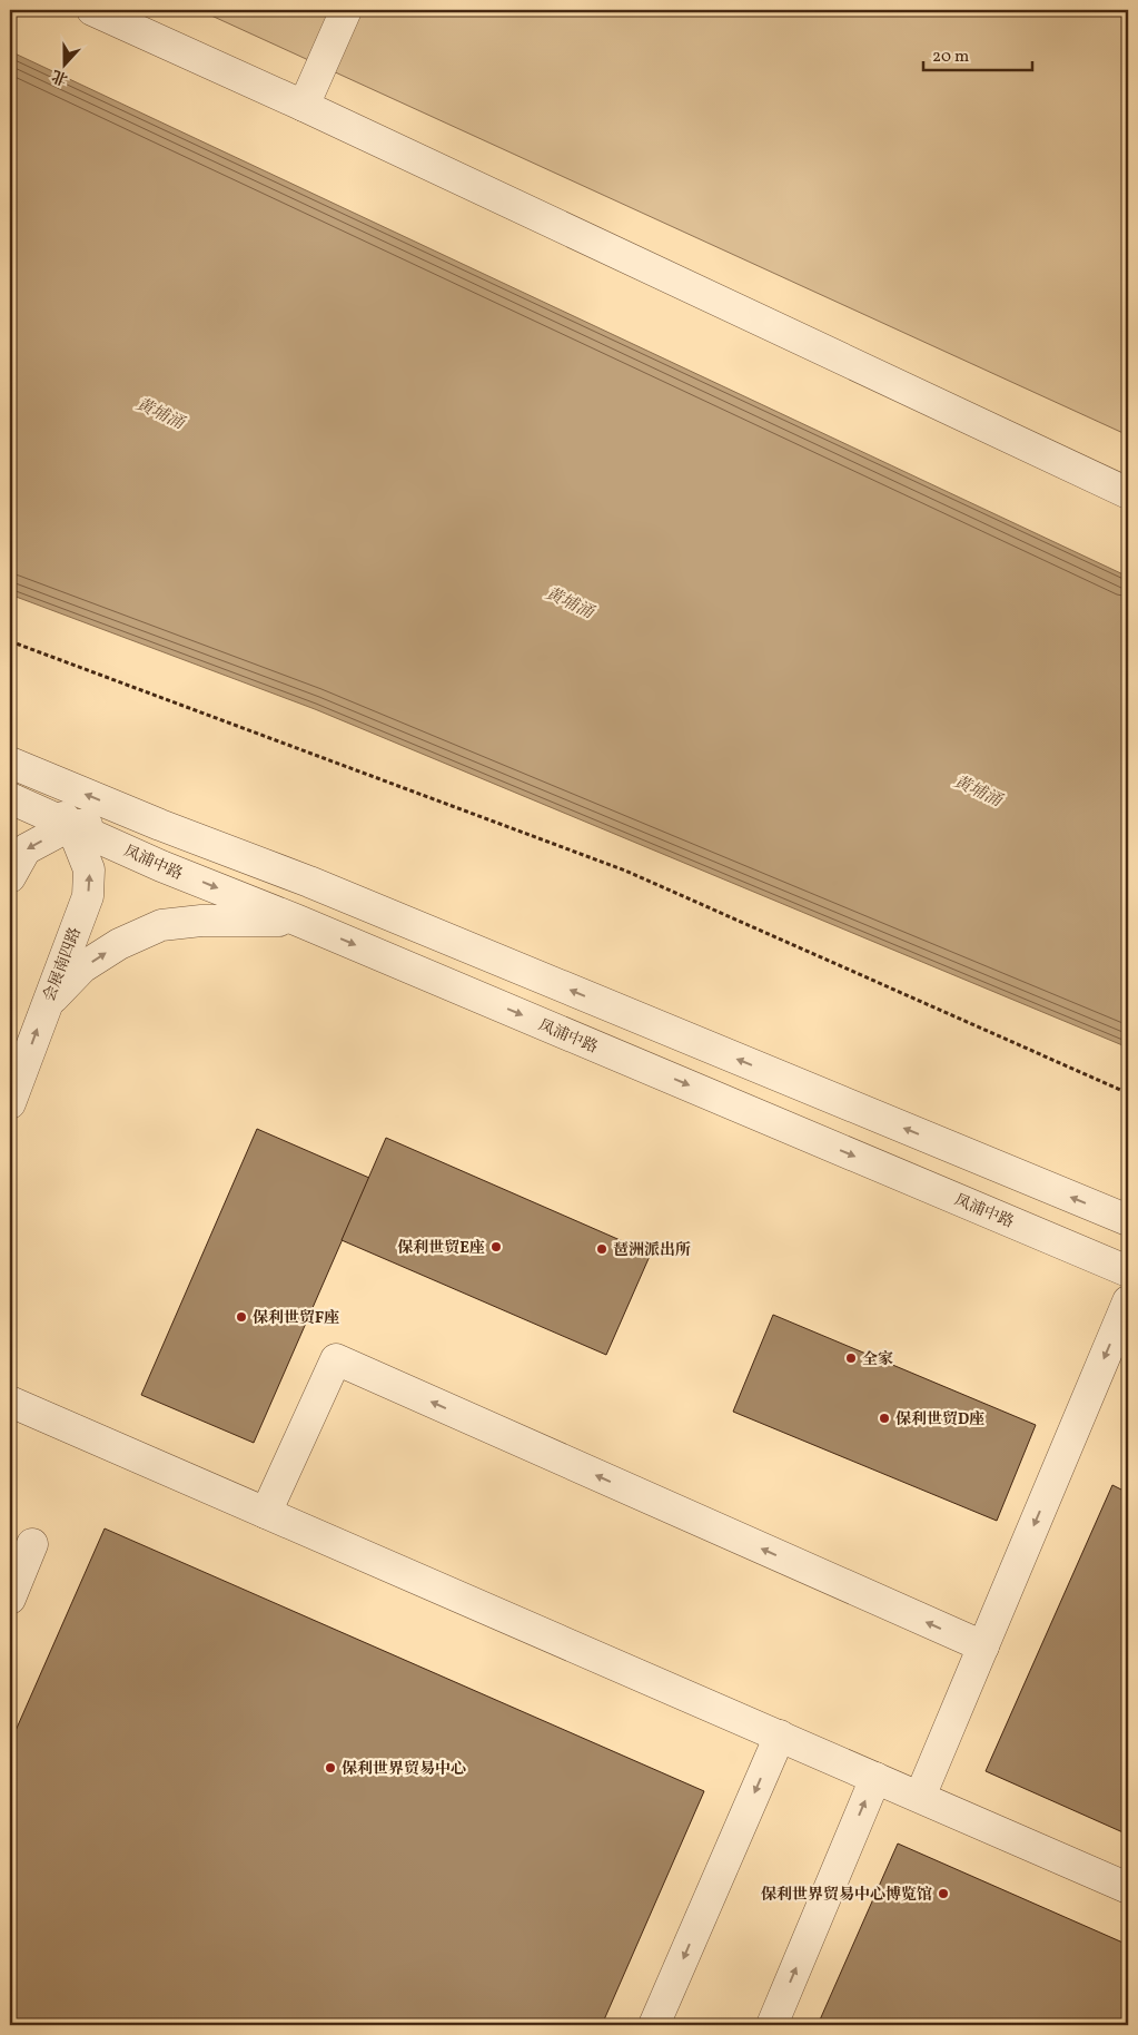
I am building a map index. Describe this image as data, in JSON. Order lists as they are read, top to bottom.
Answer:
{
  "streets": {
    "street": ["凤浦中路", "会展南四路"]
  },
  "crossings": [
    ["凤浦中路", "会展南四路"]
  ],
  "one_way": ["会展南四路"],
  "water": ["黄埔涌"],
  "places": [
    "保利世贸E座",
    "琶洲派出所",
    "保利世贸F座",
    "全家",
    "保利世贸D座",
    "保利世界贸易中心",
    "保利世界贸易中心博览馆"
  ],
  "scale_bar": "20 m",
  "north": "bottom"
}
